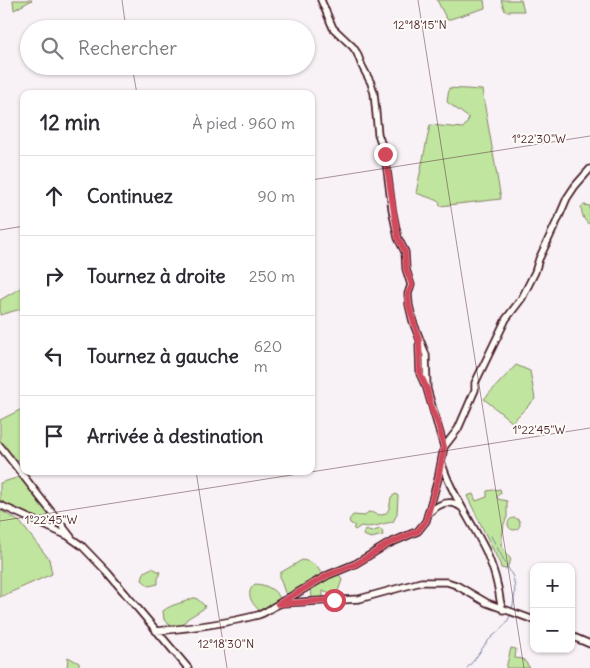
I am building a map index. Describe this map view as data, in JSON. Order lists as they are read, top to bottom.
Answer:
{
  "page": {
    "search": "Rechercher",
    "heading": ["12 min", "À pied · 960 m"],
    "list": [
      ["Continuez", "90 m"],
      ["Tournez à droite", "250 m"],
      ["Tournez à gauche", "620 m"],
      "Arrivée à destination"
    ],
    "map_buttons": ["+", "−"]
  },
  "coordinates": [
    "12°18'15\"N",
    "1°22'30\"W",
    "1°22'45\"W",
    "12°18'30\"N"
  ]
}
